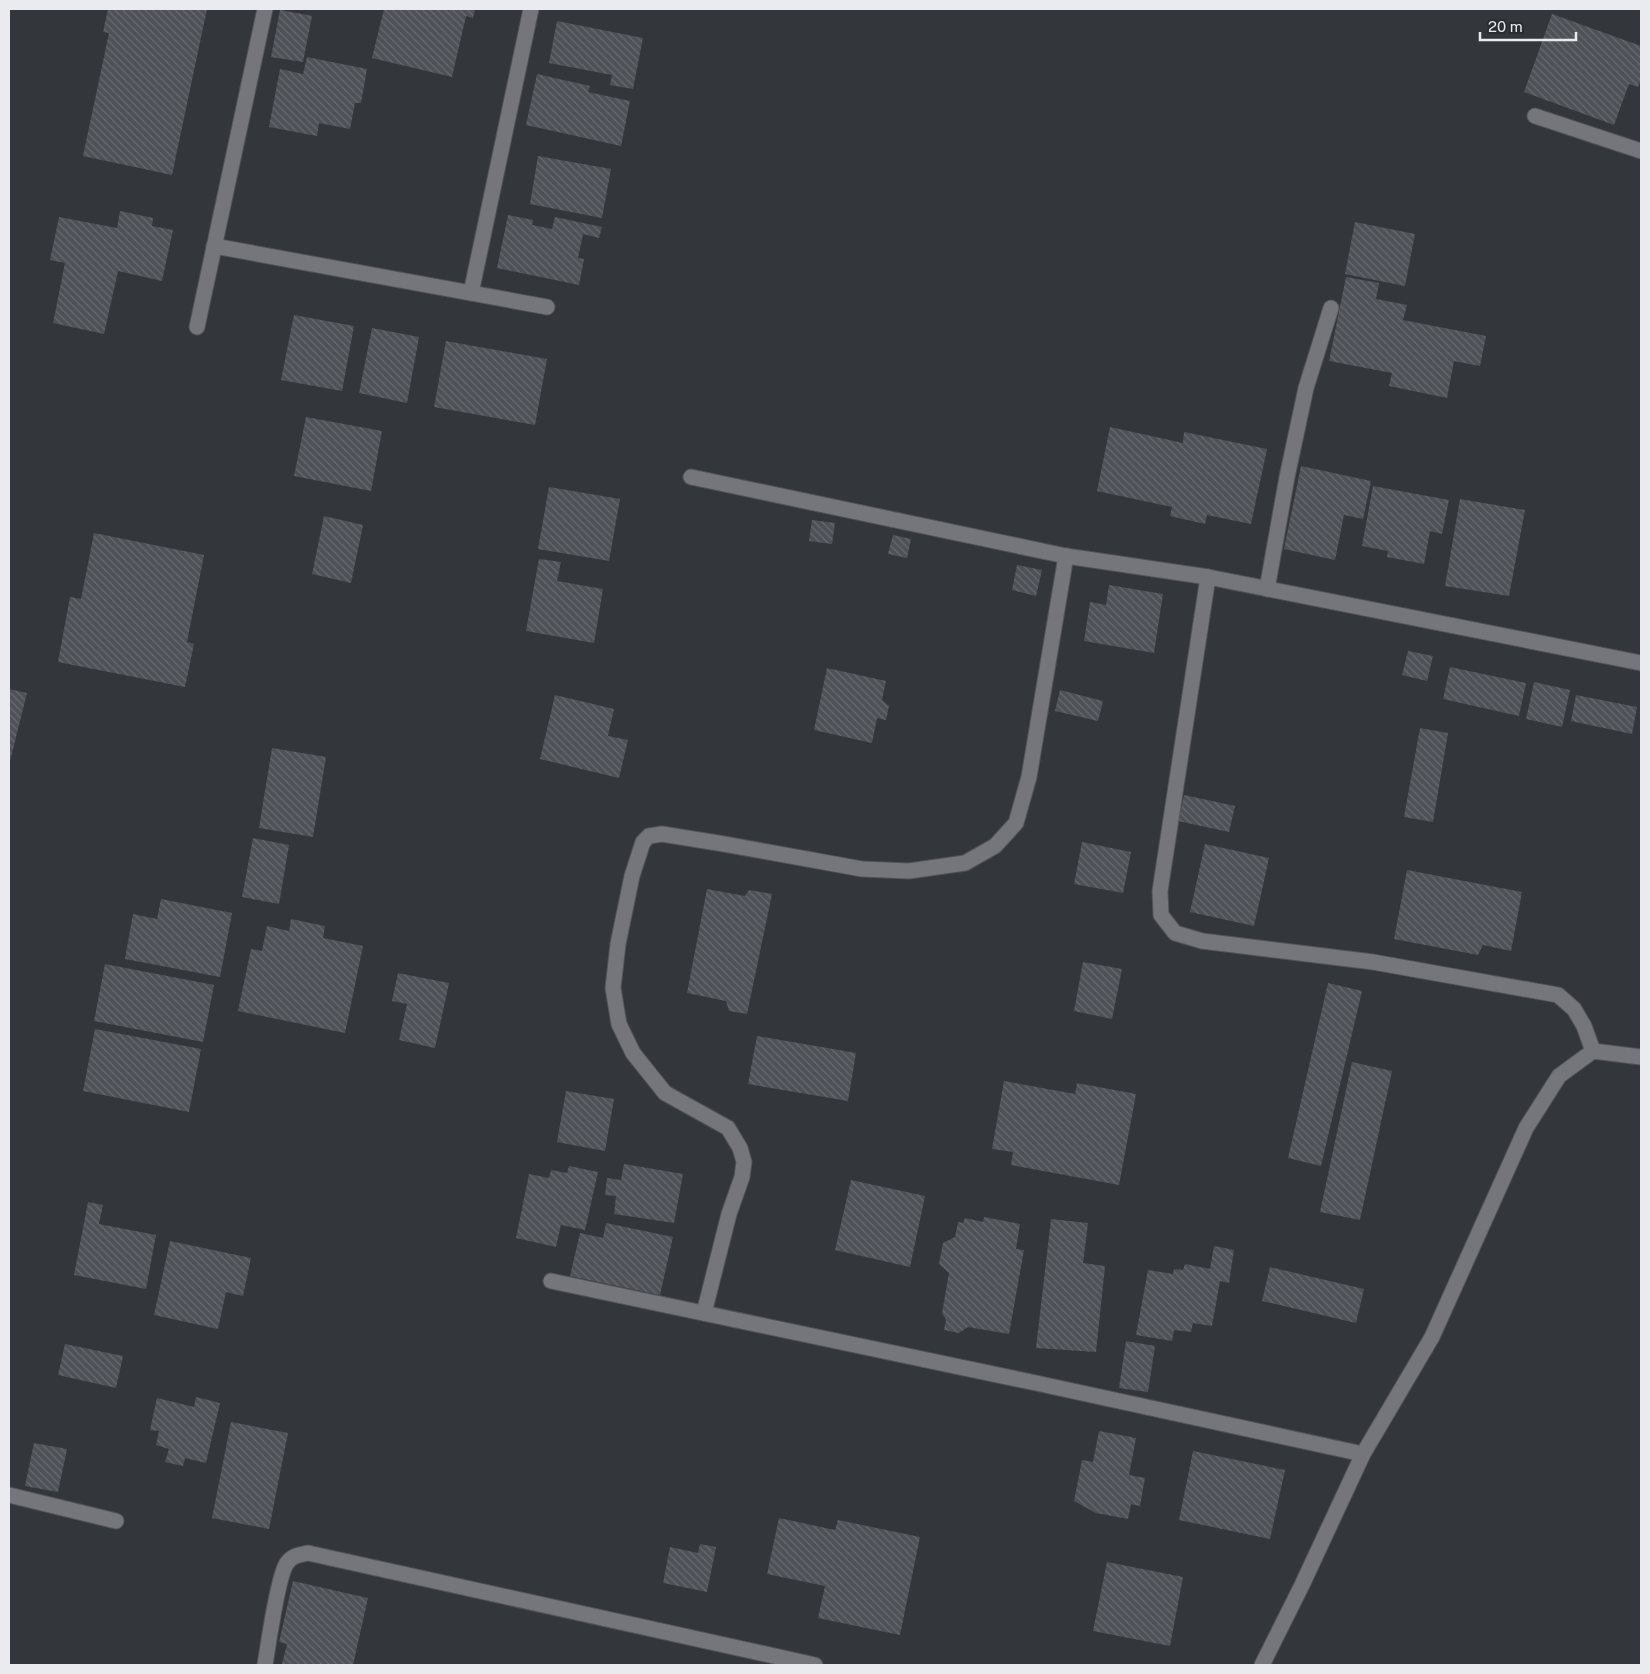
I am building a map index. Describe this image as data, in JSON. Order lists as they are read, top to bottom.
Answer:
{
  "scale_bar": "20 m"
}
